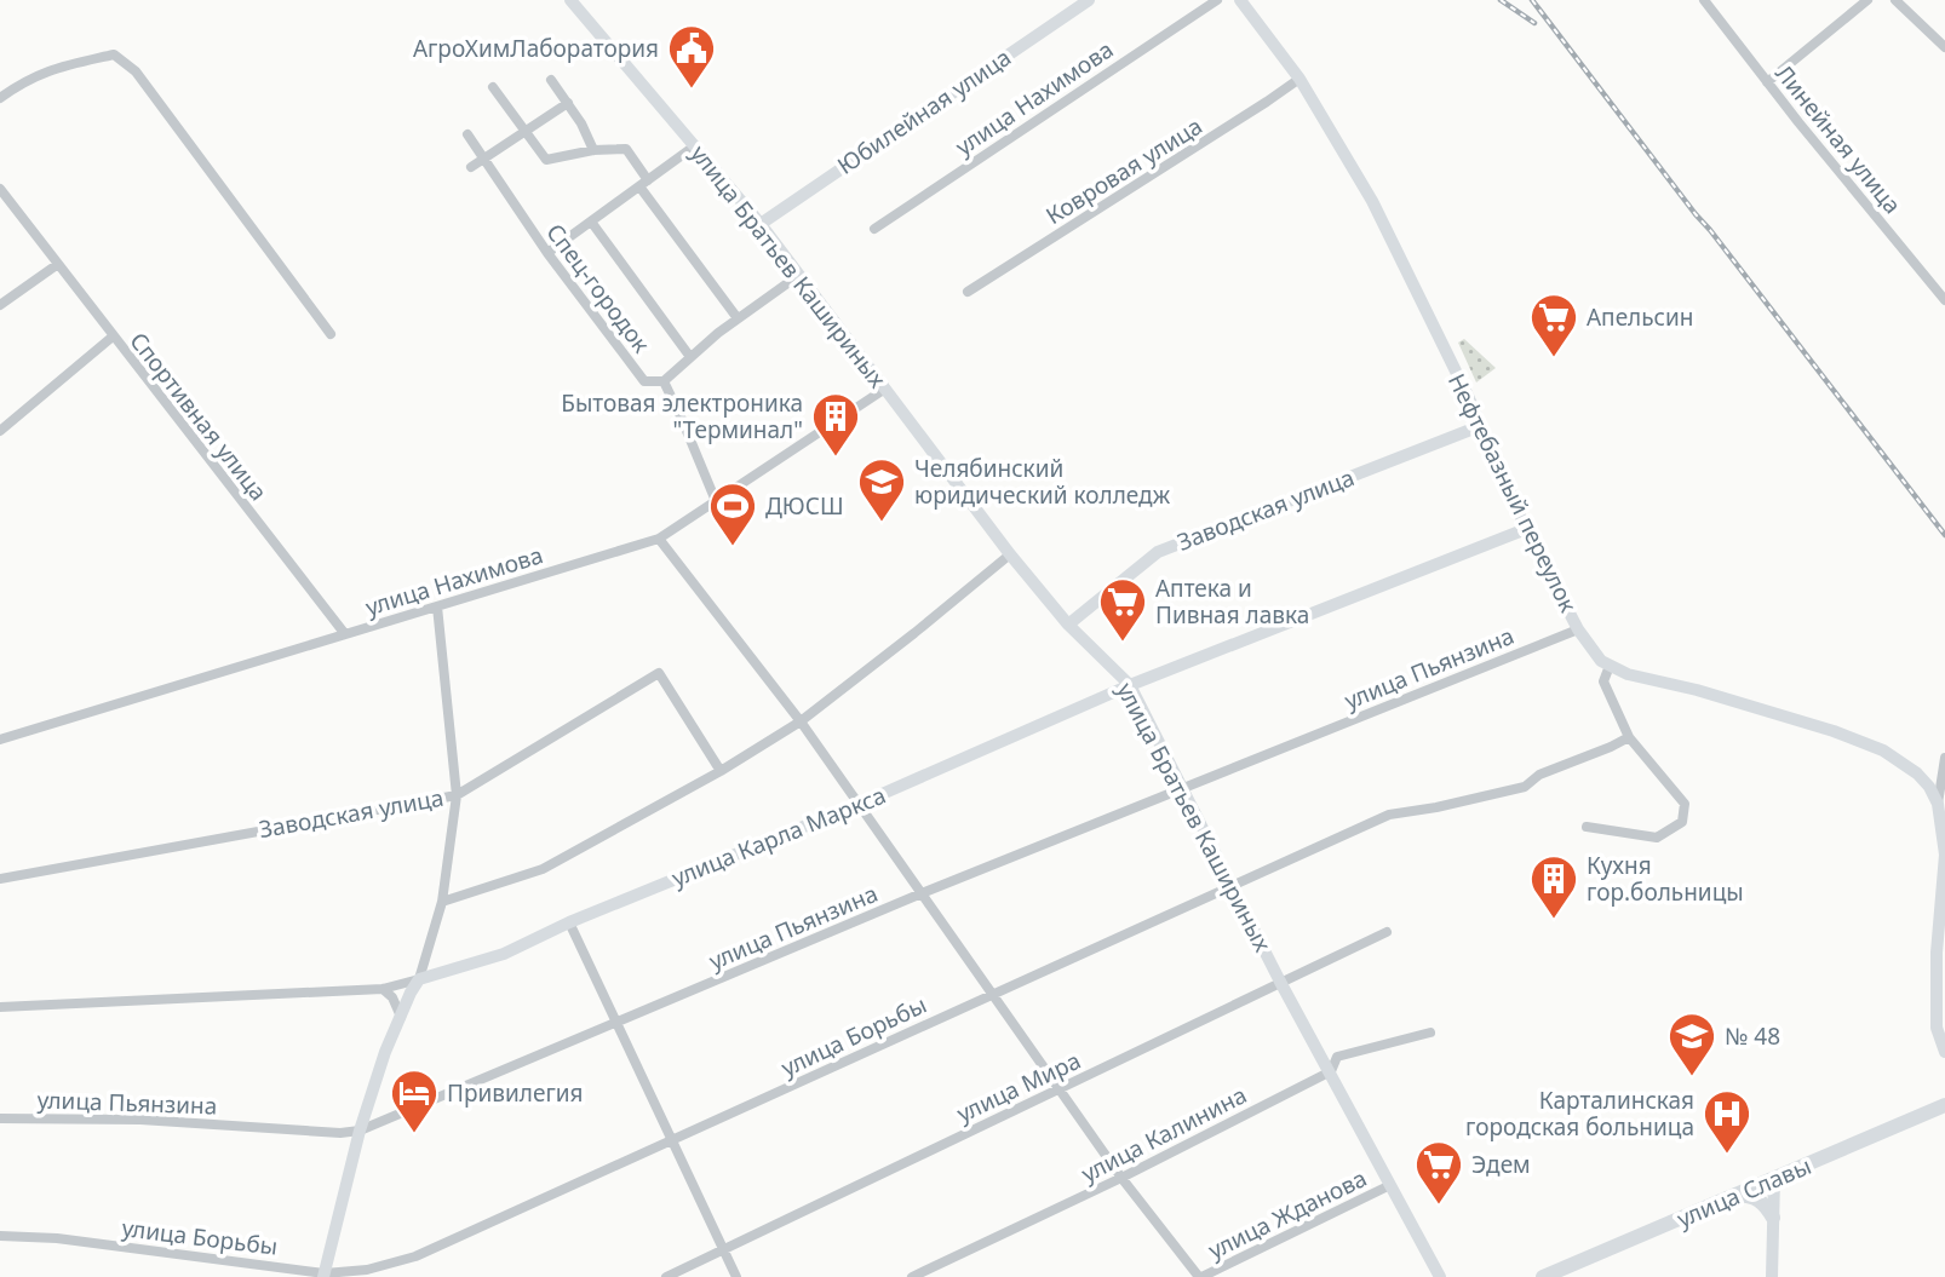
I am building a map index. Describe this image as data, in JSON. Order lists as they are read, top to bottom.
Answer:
{
  "streets": {
    "main road": [
      "Юбилейная улица",
      "улица Братьев Кашириных",
      "Нефтебазный переулок",
      "Заводская улица",
      "улица Карла Маркса",
      "улица Славы"
    ],
    "street": [
      "улица Нахимова",
      "Линейная улица",
      "Ковровая улица",
      "Спец-городок",
      "Спортивная улица",
      "улица Пьянзина",
      "улица Борьбы",
      "улица Мира",
      "улица Калинина",
      "улица Жданова"
    ]
  },
  "crossings": [
    ["улица Нахимова", "улица Братьев Кашириных"],
    ["улица Нахимова", "Спортивная улица"],
    ["Юбилейная улица", "улица Братьев Кашириных"],
    ["Ковровая улица", "Нефтебазный переулок"],
    ["улица Братьев Кашириных", "Заводская улица"],
    ["улица Братьев Кашириных", "улица Пьянзина"],
    ["улица Братьев Кашириных", "улица Карла Маркса"],
    ["улица Братьев Кашириных", "улица Борьбы"],
    ["улица Братьев Кашириных", "улица Мира"],
    ["улица Братьев Кашириных", "улица Калинина"],
    ["улица Братьев Кашириных", "улица Жданова"],
    ["Нефтебазный переулок", "Заводская улица"],
    ["Нефтебазный переулок", "улица Пьянзина"],
    ["Нефтебазный переулок", "улица Карла Маркса"]
  ],
  "places": {
    "public building": ["АгроХимЛаборатория"],
    "supermarket": ["Апельсин", "Аптека и Пивная лавка", "Эдем"],
    "building": ["Бытовая электроника \"Терминал\"", "Кухня гор.больницы"],
    "school or university": ["Челябинский юридический колледж", "№ 48"],
    "sports": ["ДЮСШ"],
    "hotel": ["Привилегия"],
    "hospital": ["Карталинская городская больница"]
  }
}
